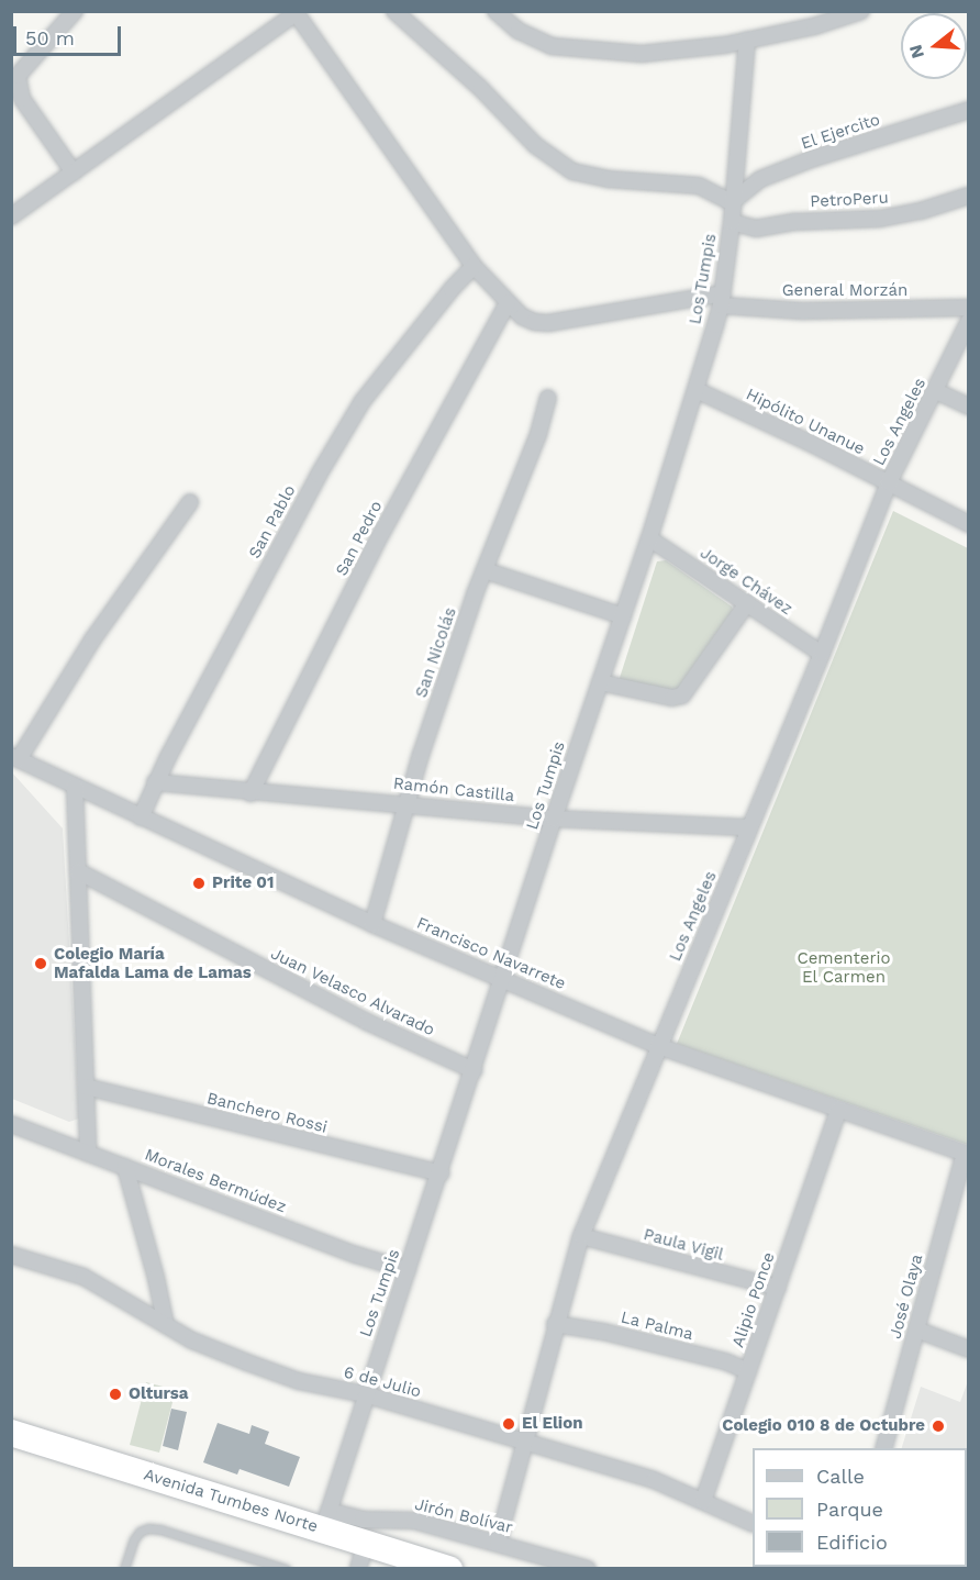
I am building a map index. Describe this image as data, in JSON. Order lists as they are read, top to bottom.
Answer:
{
  "streets": {
    "highway": ["Avenida Tumbes Norte"],
    "street": [
      "El Ejercito",
      "PetroPeru",
      "Los Tumpis",
      "General Morzán",
      "Hipólito Unanue",
      "Los Angeles",
      "San Pablo",
      "San Pedro",
      "Jorge Chávez",
      "San Nicolás",
      "Ramón Castilla",
      "Francisco Navarrete",
      "Juan Velasco Alvarado",
      "Banchero Rossi",
      "Morales Bermúdez",
      "Paula Vigil",
      "José Olaya",
      "Alipio Ponce",
      "La Palma",
      "6 de Julio",
      "Jirón Bolívar"
    ]
  },
  "crossings": [
    ["El Ejercito", "Los Tumpis"],
    ["PetroPeru", "Los Tumpis"],
    ["Los Tumpis", "General Morzán"],
    ["Los Tumpis", "Hipólito Unanue"],
    ["Los Tumpis", "Jorge Chávez"],
    ["Los Tumpis", "Ramón Castilla"],
    ["Los Tumpis", "Francisco Navarrete"],
    ["Los Tumpis", "Juan Velasco Alvarado"],
    ["Los Tumpis", "Banchero Rossi"],
    ["Los Tumpis", "Morales Bermúdez"],
    ["Los Tumpis", "6 de Julio"],
    ["Los Tumpis", "Avenida Tumbes Norte"],
    ["Los Tumpis", "Jirón Bolívar"],
    ["Hipólito Unanue", "Los Angeles"],
    ["Los Angeles", "Jorge Chávez"],
    ["Los Angeles", "Ramón Castilla"],
    ["Los Angeles", "Francisco Navarrete"],
    ["Los Angeles", "Paula Vigil"],
    ["Los Angeles", "La Palma"],
    ["Los Angeles", "6 de Julio"],
    ["Los Angeles", "Jirón Bolívar"],
    ["San Pablo", "Ramón Castilla"],
    ["San Pablo", "Francisco Navarrete"],
    ["San Pedro", "Ramón Castilla"],
    ["San Nicolás", "Ramón Castilla"],
    ["San Nicolás", "Francisco Navarrete"],
    ["Francisco Navarrete", "José Olaya"],
    ["Francisco Navarrete", "Alipio Ponce"],
    ["Paula Vigil", "Alipio Ponce"],
    ["Alipio Ponce", "La Palma"],
    ["Alipio Ponce", "6 de Julio"],
    ["Avenida Tumbes Norte", "Jirón Bolívar"]
  ],
  "parks": ["Cementerio El Carmen"],
  "places": [
    "Prite 01",
    "Colegio María Mafalda Lama de Lamas",
    "Oltursa",
    "El Elion",
    "Colegio 010 8 de Octubre"
  ],
  "legend": ["Calle", "Parque", "Edificio"],
  "scale_bar": "50 m",
  "north": "left"
}
